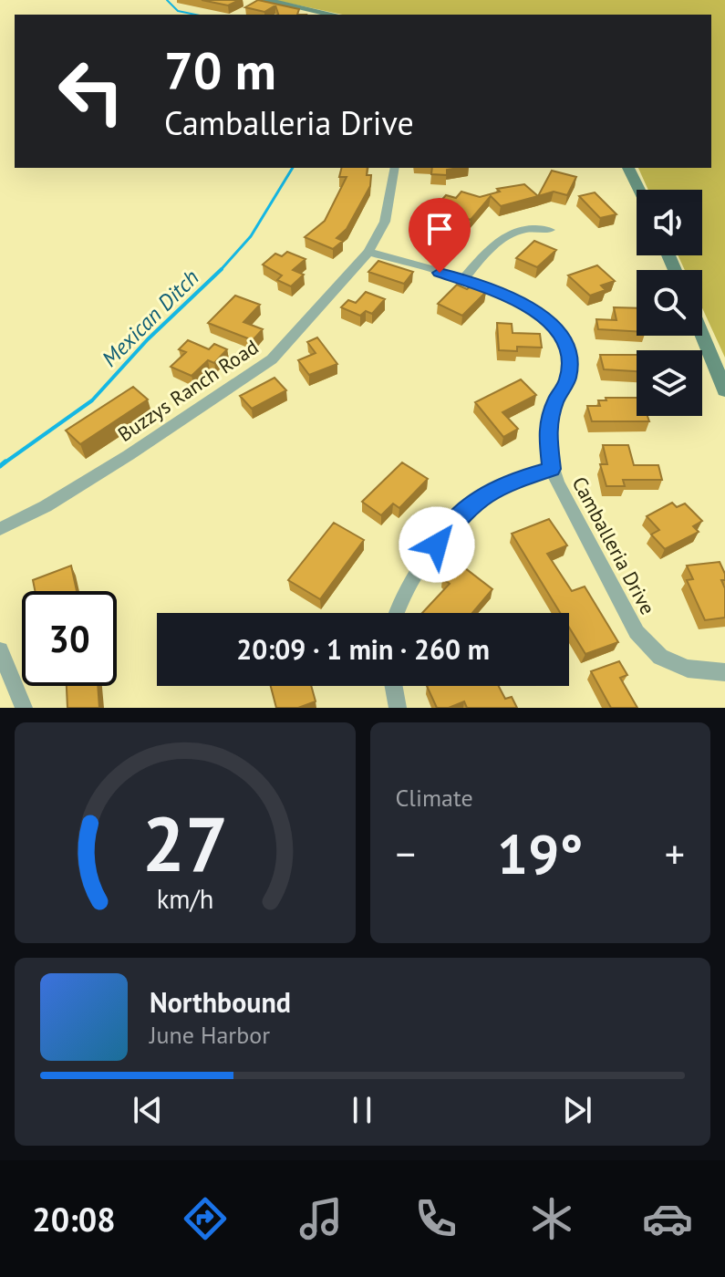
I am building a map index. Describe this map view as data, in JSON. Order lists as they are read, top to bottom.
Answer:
{
  "streets": {
    "street": ["Buzzys Ranch Road", "Camballeria Drive"]
  },
  "crossings": [
    ["Buzzys Ranch Road", "Camballeria Drive"]
  ],
  "water": ["Mexican Ditch"],
  "page": {
    "turn": ["70 m", "Camballeria Drive"],
    "limit": "30",
    "trip": "20:09 · 1 min · 260 m",
    "tile": "Climate",
    "heat": ["−", "19°", "+"],
    "song": ["Northbound", "June Harbor"],
    "tabs": "20:08",
    "gauge": ["27", "km/h"]
  }
}
